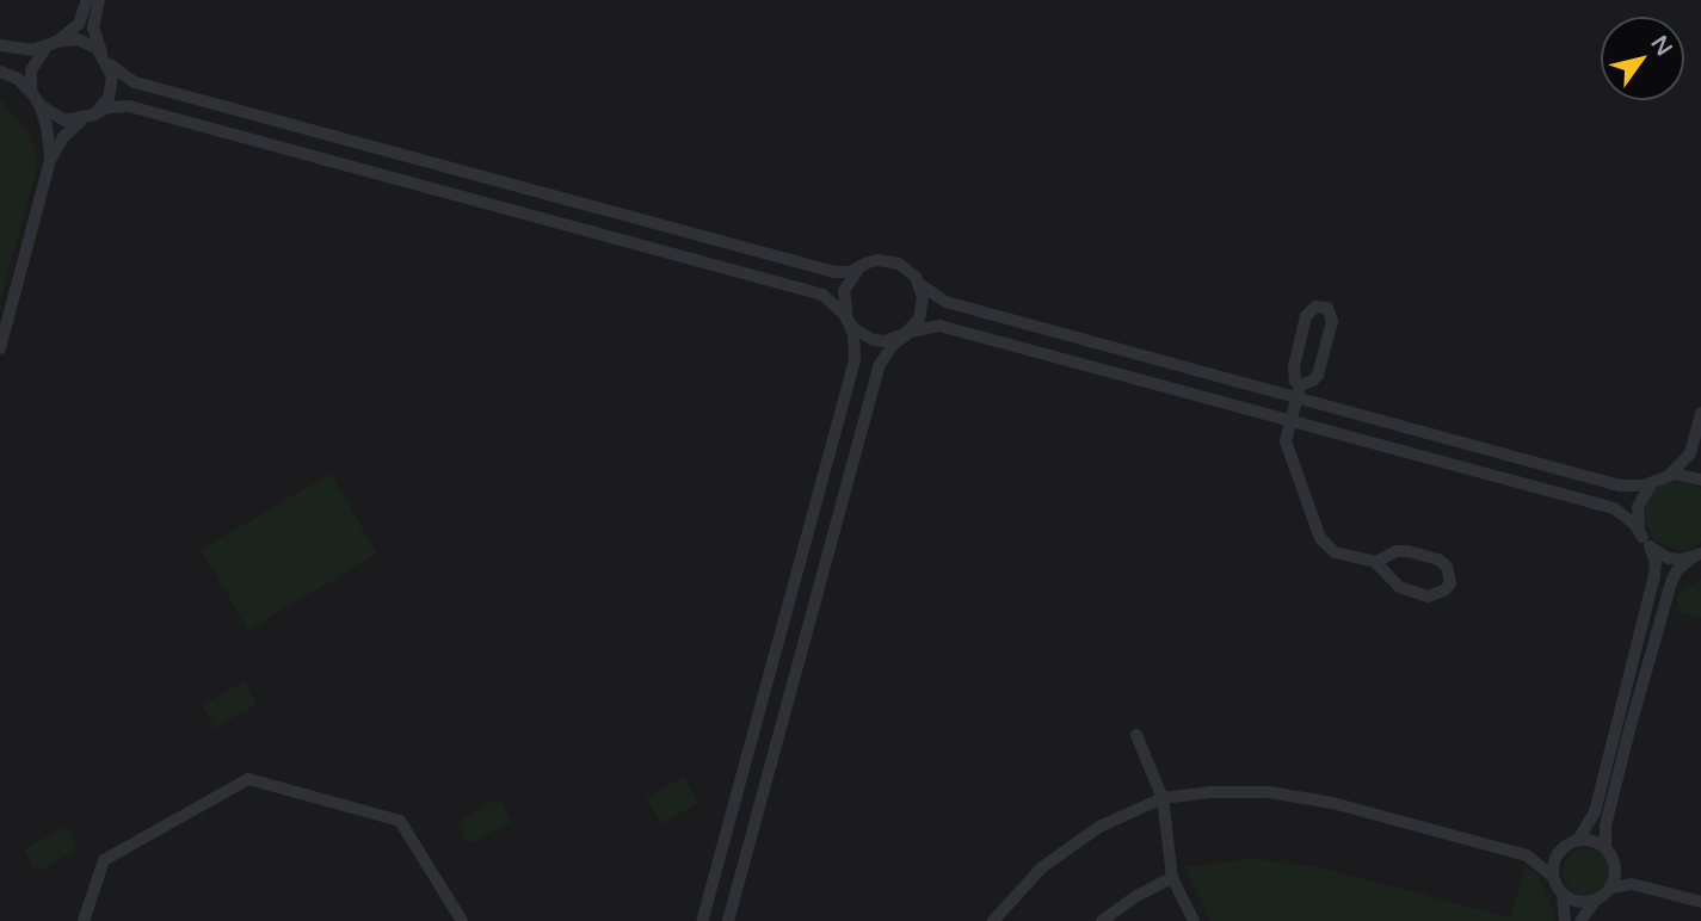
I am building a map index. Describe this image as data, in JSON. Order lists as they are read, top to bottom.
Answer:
{
  "north": "top right"
}
